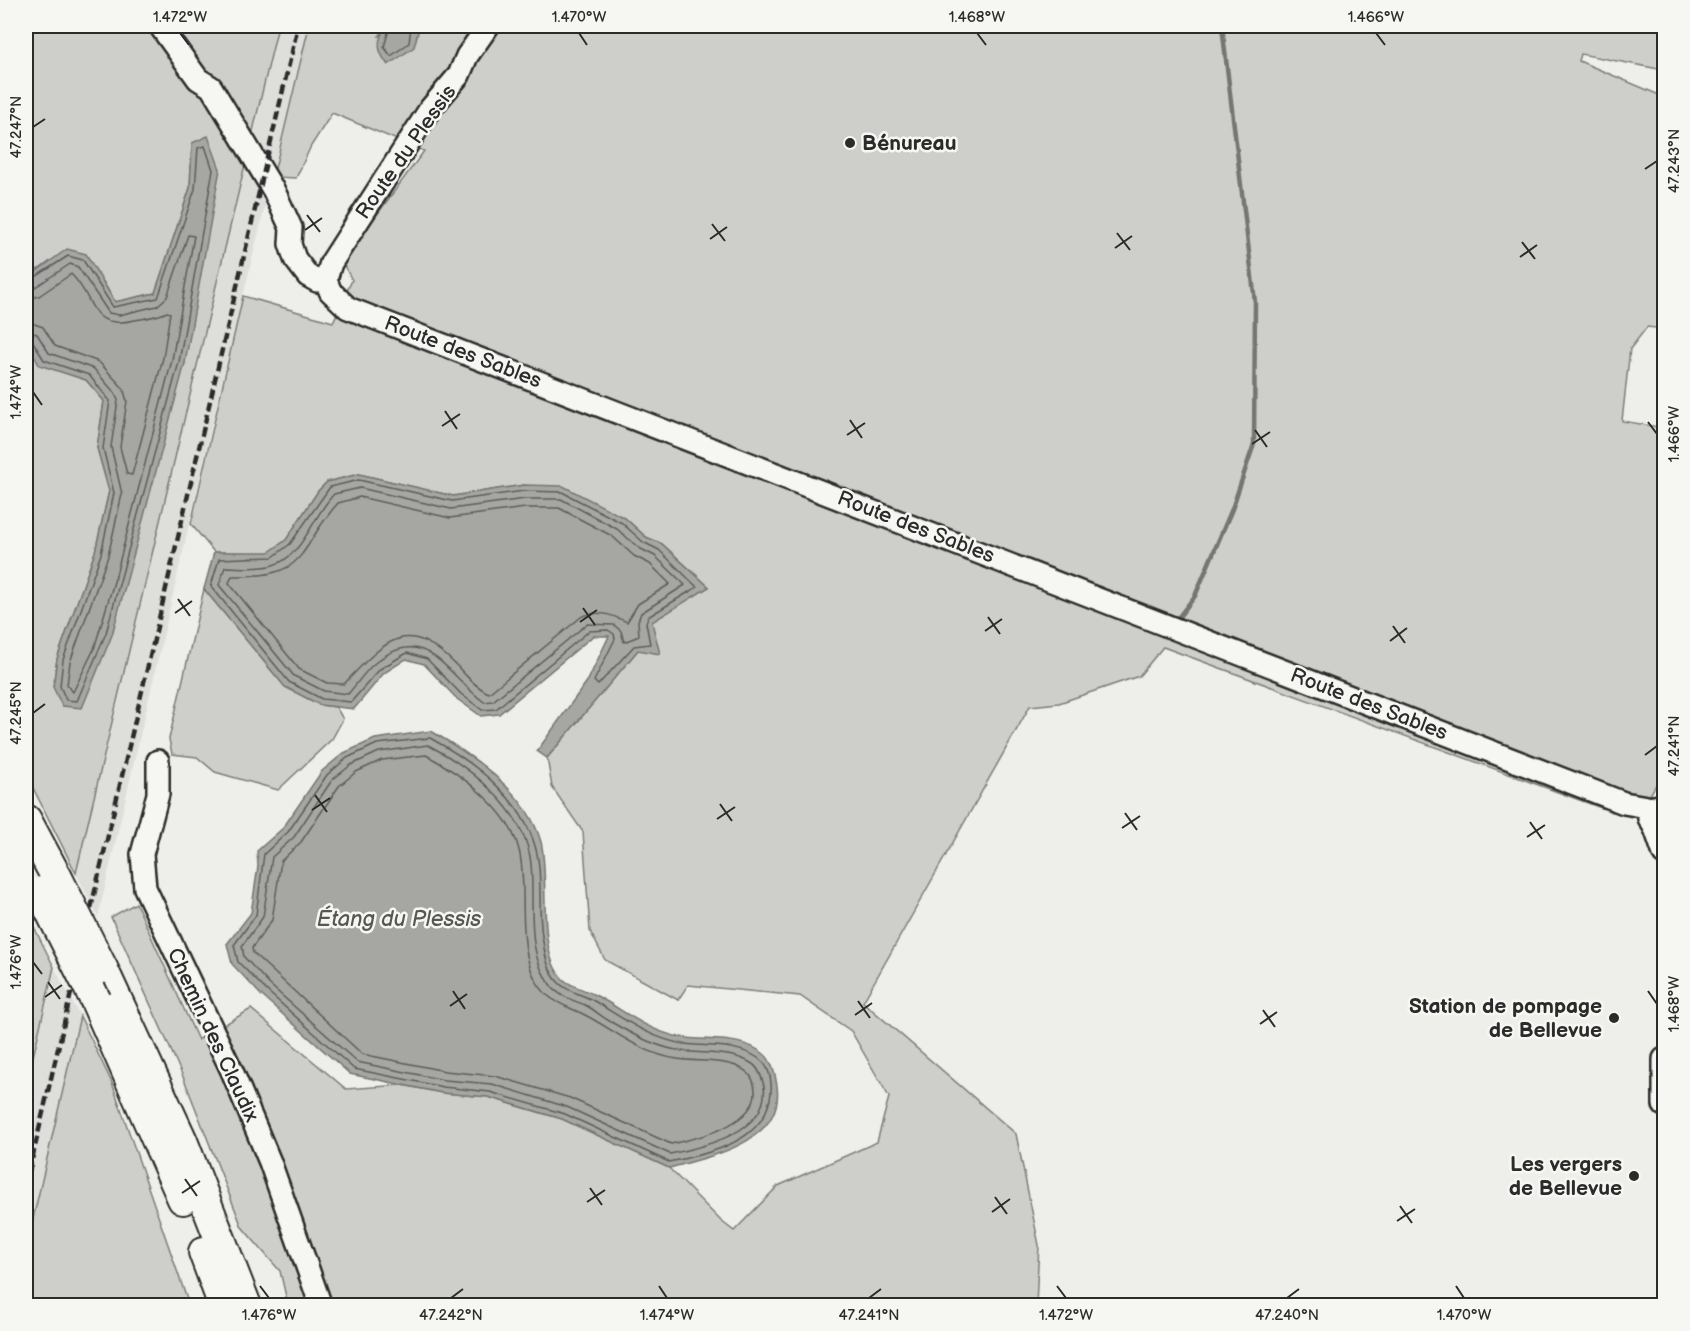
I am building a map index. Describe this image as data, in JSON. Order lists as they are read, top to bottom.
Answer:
{
  "streets": {
    "street": ["Route du Plessis", "Route des Sables", "Chemin des Claudix"]
  },
  "crossings": [
    ["Route du Plessis", "Route des Sables"]
  ],
  "water": ["Étang du Plessis"],
  "places": ["Bénureau", "Station de pompage de Bellevue", "Les vergers de Bellevue"],
  "coordinates": [
    "1.472°W",
    "1.470°W",
    "1.468°W",
    "1.466°W",
    "47.247°N",
    "47.243°N",
    "1.474°W",
    "47.245°N",
    "47.241°N",
    "1.476°W",
    "47.242°N",
    "47.240°N"
  ]
}
